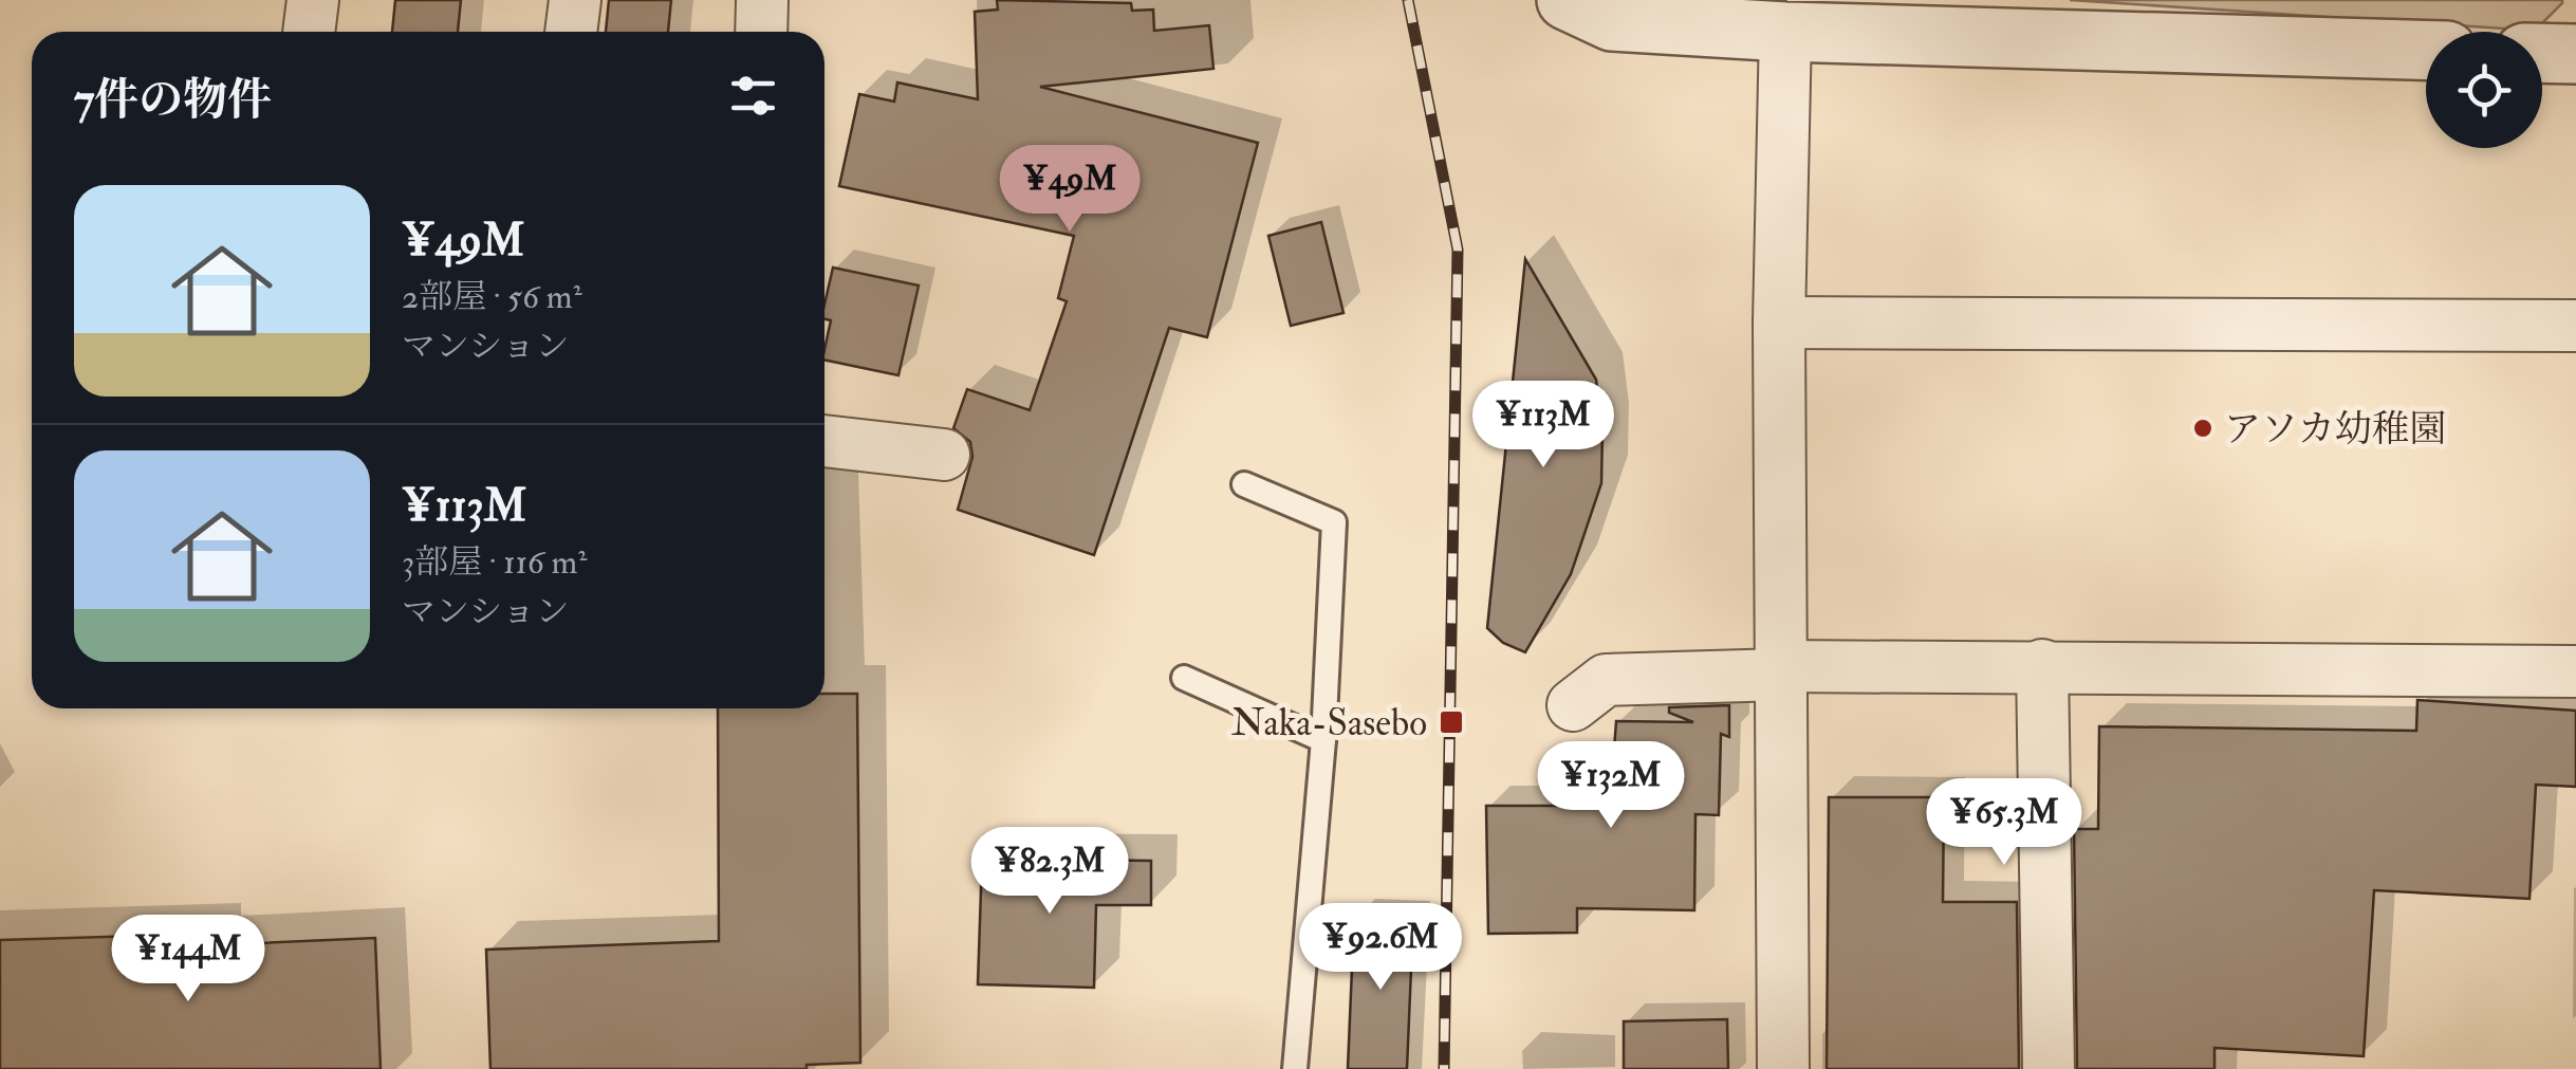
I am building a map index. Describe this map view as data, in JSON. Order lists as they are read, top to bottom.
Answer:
{
  "places": {
    "other": ["アソカ幼稚園"],
    "transit": ["Naka-Sasebo"]
  },
  "page": {
    "heading": "7件の物件",
    "price": [
      "¥49M",
      "¥113M",
      "¥132M",
      "¥65.3M",
      "¥82.3M",
      "¥92.6M",
      "¥144M"
    ],
    "list": [
      {
        "name": "¥49M",
        "note": "2部屋 · 56 m² · マンション"
      },
      {
        "name": "¥113M",
        "note": "3部屋 · 116 m² · マンション"
      }
    ]
  }
}
